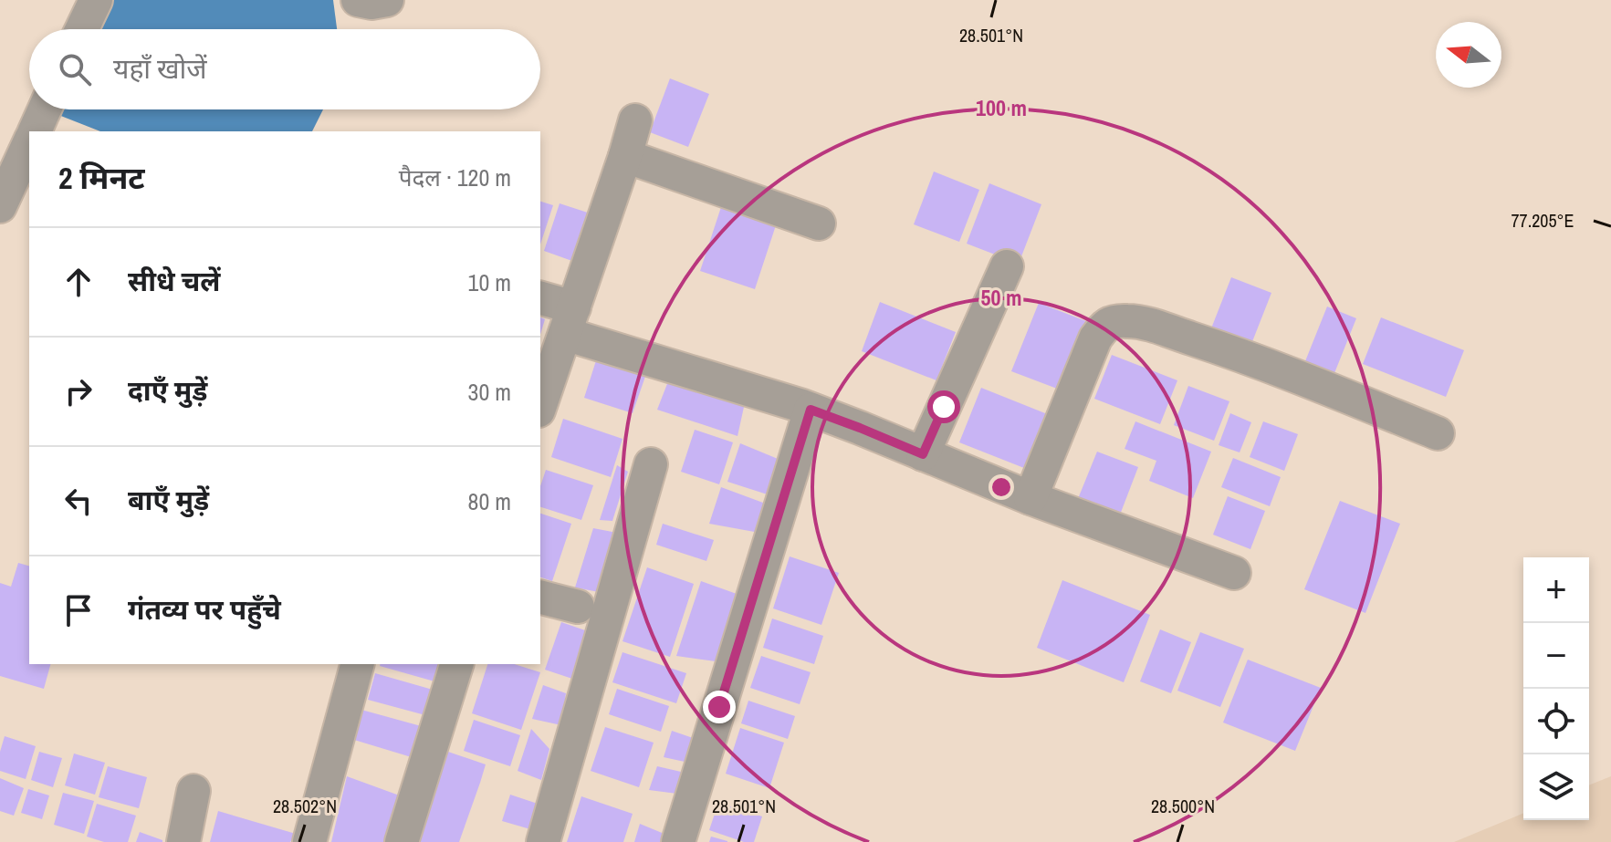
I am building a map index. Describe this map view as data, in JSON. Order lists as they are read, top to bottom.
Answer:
{
  "north": "left",
  "page": {
    "search": "यहाँ खोजें",
    "heading": ["2 मिनट", "पैदल · 120 m"],
    "list": [
      ["सीधे चलें", "10 m"],
      ["दाएँ मुड़ें", "30 m"],
      ["बाएँ मुड़ें", "80 m"],
      "गंतव्य पर पहुँचे"
    ],
    "map_buttons": ["+", "−"]
  },
  "coordinates": [
    "28.501°N",
    "77.205°E",
    "28.502°N",
    "28.500°N"
  ],
  "rings": ["100 m", "50 m"]
}
